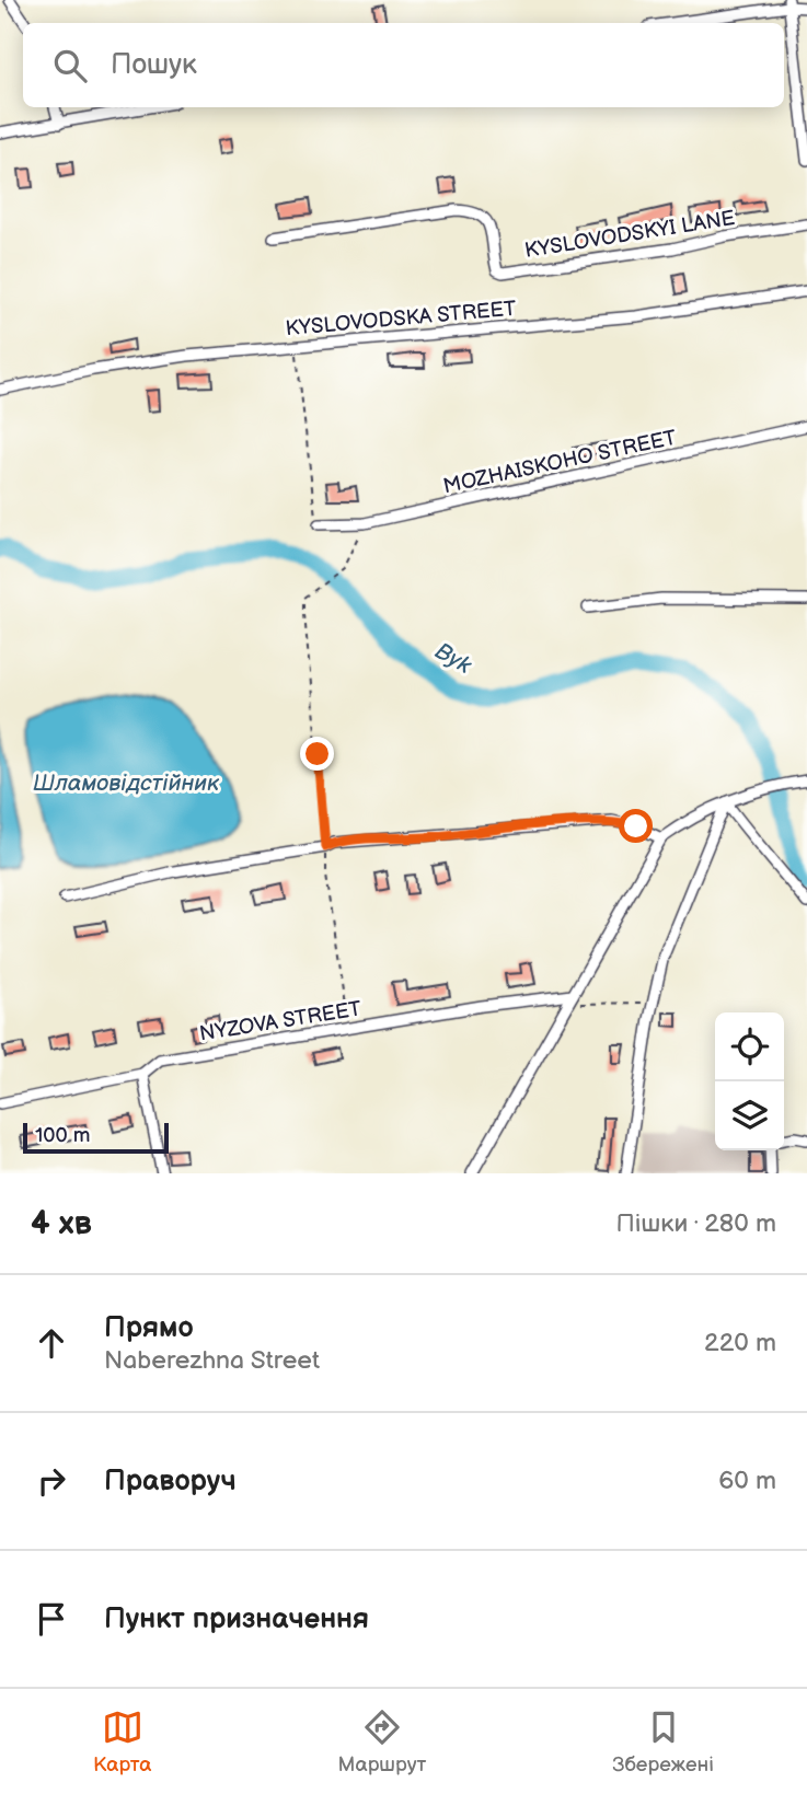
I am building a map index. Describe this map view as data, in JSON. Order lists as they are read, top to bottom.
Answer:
{
  "streets": {
    "street": [
      "KYSLOVODSKYI LANE",
      "KYSLOVODSKA STREET",
      "MOZHAISKOHO STREET",
      "NYZOVA STREET"
    ]
  },
  "water": ["Byk", "Шламовідстійник"],
  "scale_bar": "100 m",
  "page": {
    "search": "Пошук",
    "scale": "100 m",
    "heading": ["4 хв", "Пішки · 280 m"],
    "list": [
      ["Прямо", "Naberezhna Street", "220 m"],
      ["Праворуч", "60 m"],
      "Пункт призначення"
    ],
    "nav": ["Карта", "Маршрут", "Збережені"]
  }
}
